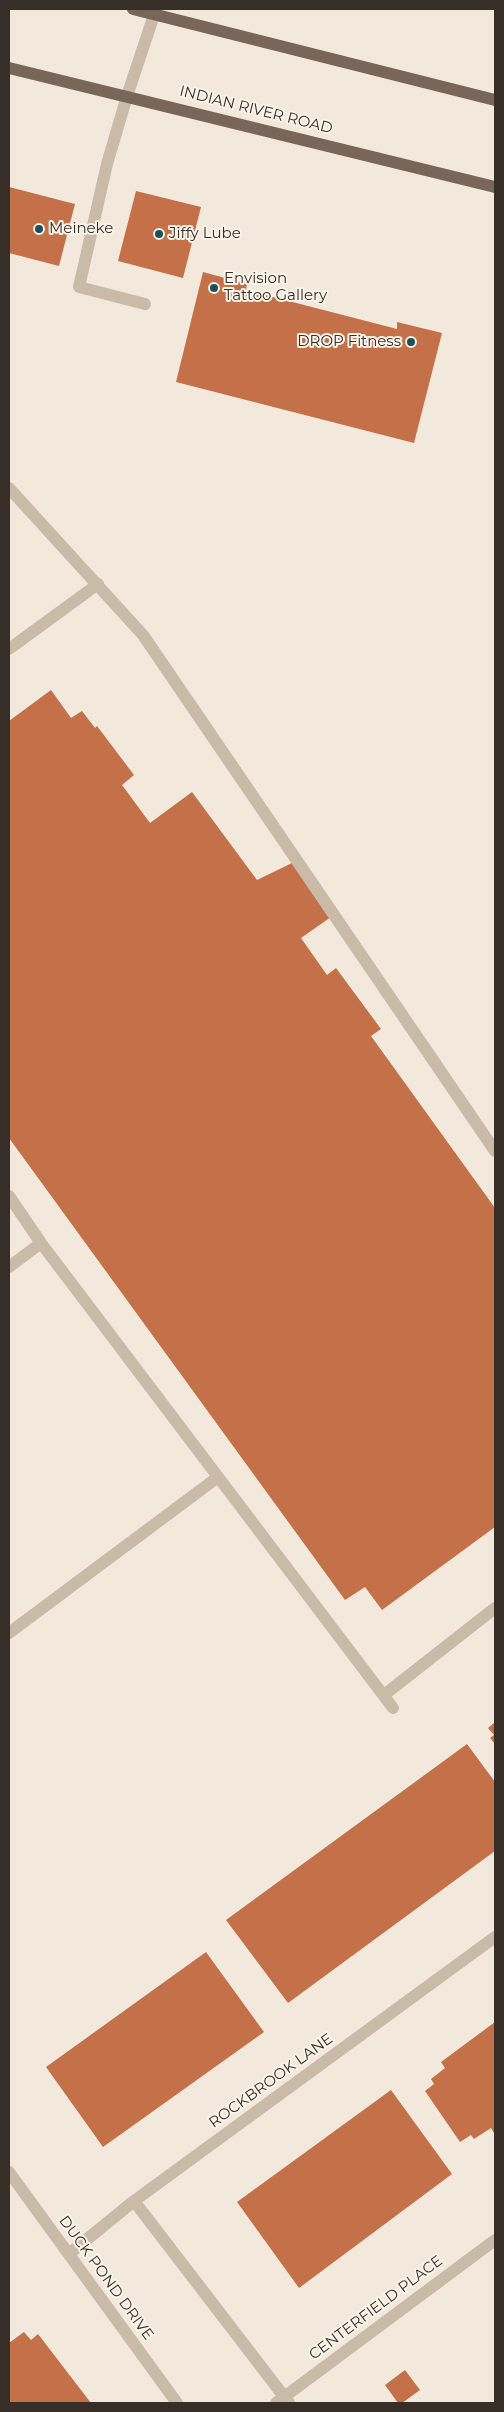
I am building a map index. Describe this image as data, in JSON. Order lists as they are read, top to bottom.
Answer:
{
  "streets": {
    "main road": ["INDIAN RIVER ROAD"],
    "street": ["ROCKBROOK LANE", "DUCK POND DRIVE", "CENTERFIELD PLACE"]
  },
  "crossings": [
    ["ROCKBROOK LANE", "DUCK POND DRIVE"]
  ],
  "places": [
    "Meineke",
    "Jiffy Lube",
    "Envision Tattoo Gallery",
    "DROP Fitness"
  ]
}
